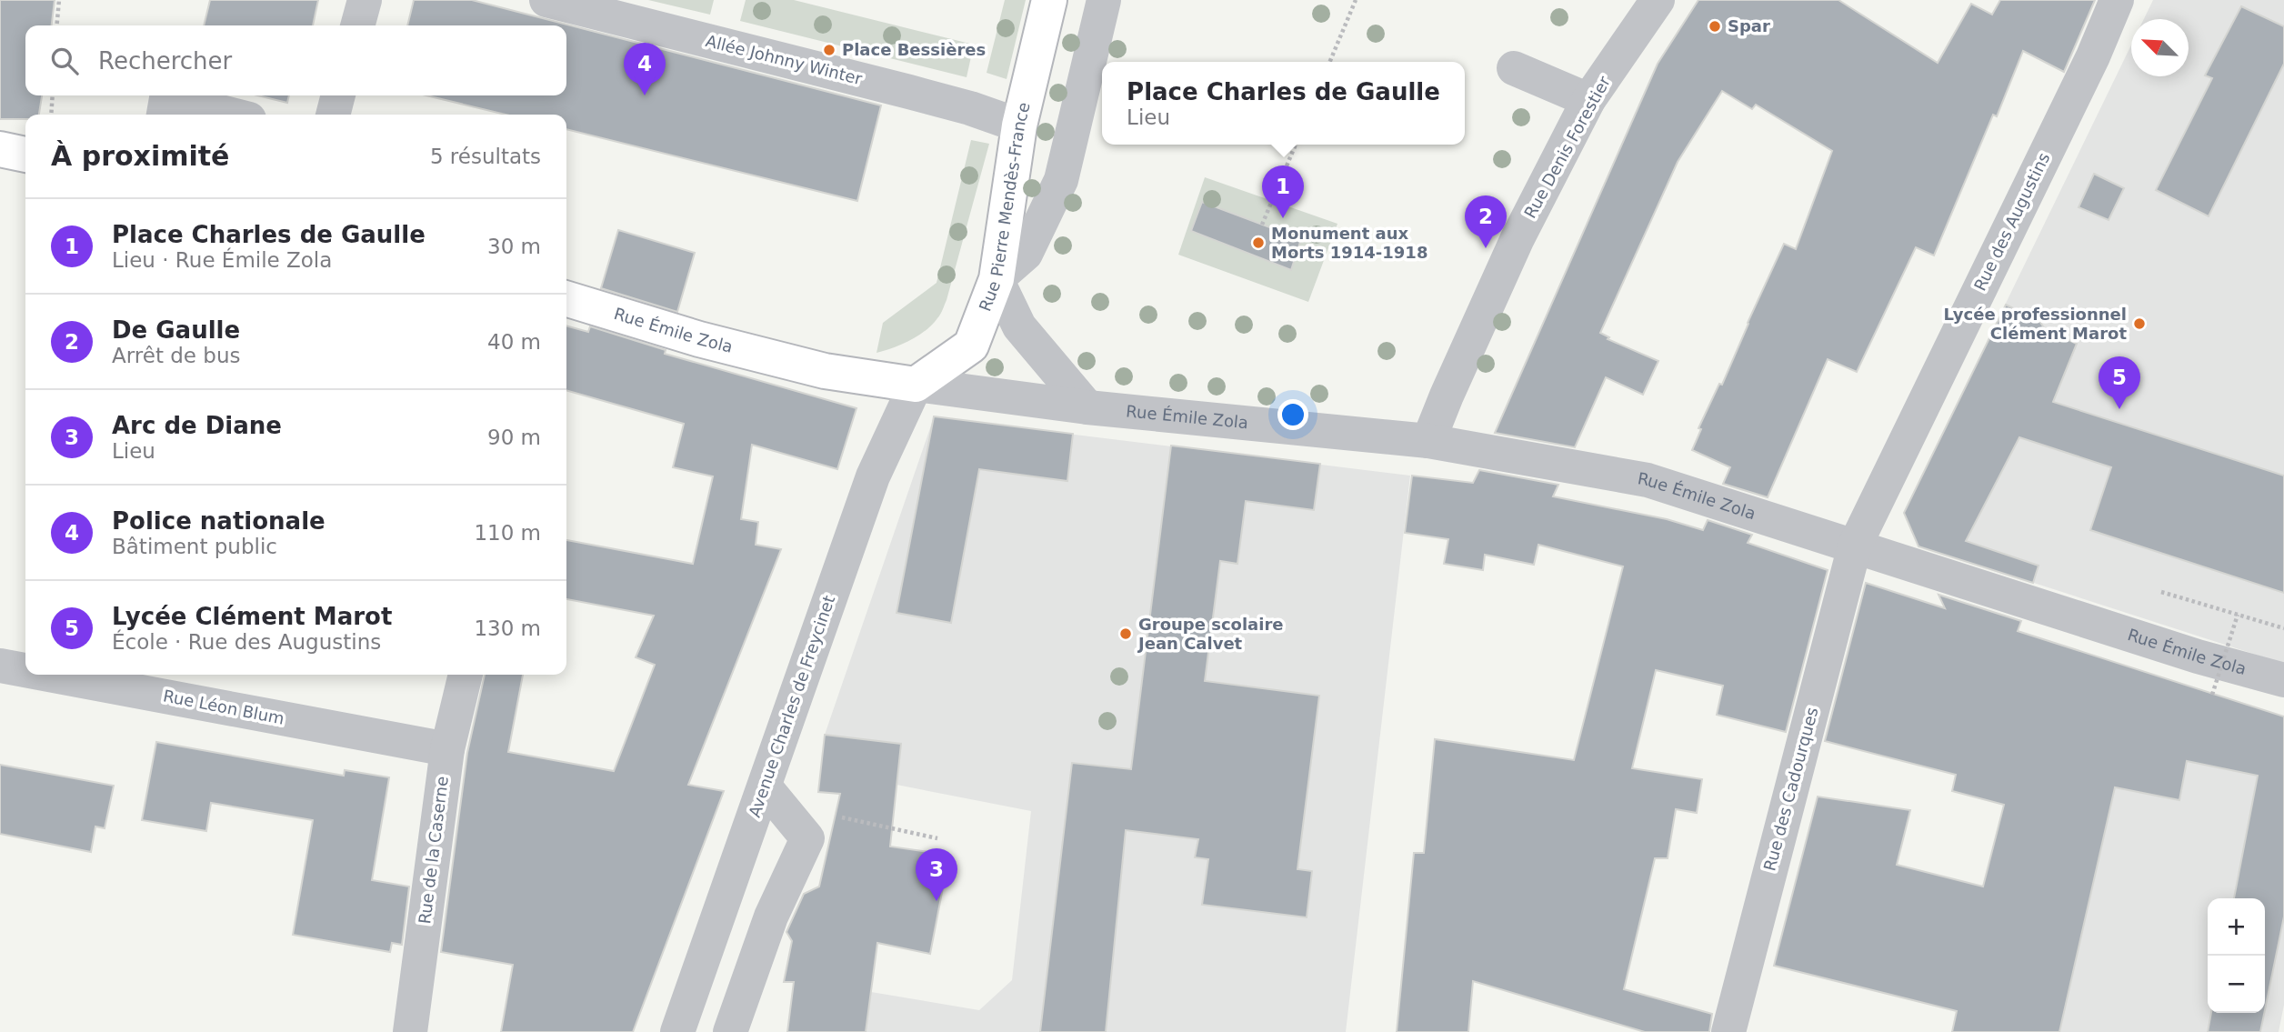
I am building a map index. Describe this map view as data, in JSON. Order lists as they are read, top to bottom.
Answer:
{
  "streets": {
    "main road": ["Rue Pierre Mendès-France", "Rue Émile Zola"],
    "street": [
      "Allée Johnny Winter",
      "Rue Denis Forestier",
      "Rue des Augustins",
      "Avenue Charles de Freycinet",
      "Rue Léon Blum",
      "Rue des Cadourques",
      "Rue de la Caserne"
    ]
  },
  "crossings": [
    ["Allée Johnny Winter", "Rue Pierre Mendès-France"],
    ["Rue Denis Forestier", "Rue Émile Zola"],
    ["Rue Pierre Mendès-France", "Rue Émile Zola"],
    ["Rue Pierre Mendès-France", "Avenue Charles de Freycinet"],
    ["Rue des Augustins", "Rue Émile Zola"],
    ["Rue des Augustins", "Rue des Cadourques"],
    ["Rue Émile Zola", "Avenue Charles de Freycinet"],
    ["Rue Émile Zola", "Rue des Cadourques"],
    ["Rue Léon Blum", "Rue de la Caserne"]
  ],
  "places": [
    "Spar",
    "Place Bessières",
    "Monument aux Morts 1914-1918",
    "Lycée professionnel Clément Marot",
    "Groupe scolaire Jean Calvet"
  ],
  "north": "top left",
  "page": {
    "search": "Rechercher",
    "pins": [
      "4",
      "1",
      "2",
      "5",
      "3"
    ],
    "popup": ["Place Charles de Gaulle", "Lieu"],
    "heading": ["À proximité", "5 résultats"],
    "list": [
      {
        "mark": "1",
        "name": "Place Charles de Gaulle",
        "note": "Lieu · Rue Émile Zola",
        "value": "30 m"
      },
      {
        "mark": "2",
        "name": "De Gaulle",
        "note": "Arrêt de bus",
        "value": "40 m"
      },
      {
        "mark": "3",
        "name": "Arc de Diane",
        "note": "Lieu",
        "value": "90 m"
      },
      {
        "mark": "4",
        "name": "Police nationale",
        "note": "Bâtiment public",
        "value": "110 m"
      },
      {
        "mark": "5",
        "name": "Lycée Clément Marot",
        "note": "École · Rue des Augustins",
        "value": "130 m"
      }
    ],
    "map_buttons": ["+", "−"]
  }
}
